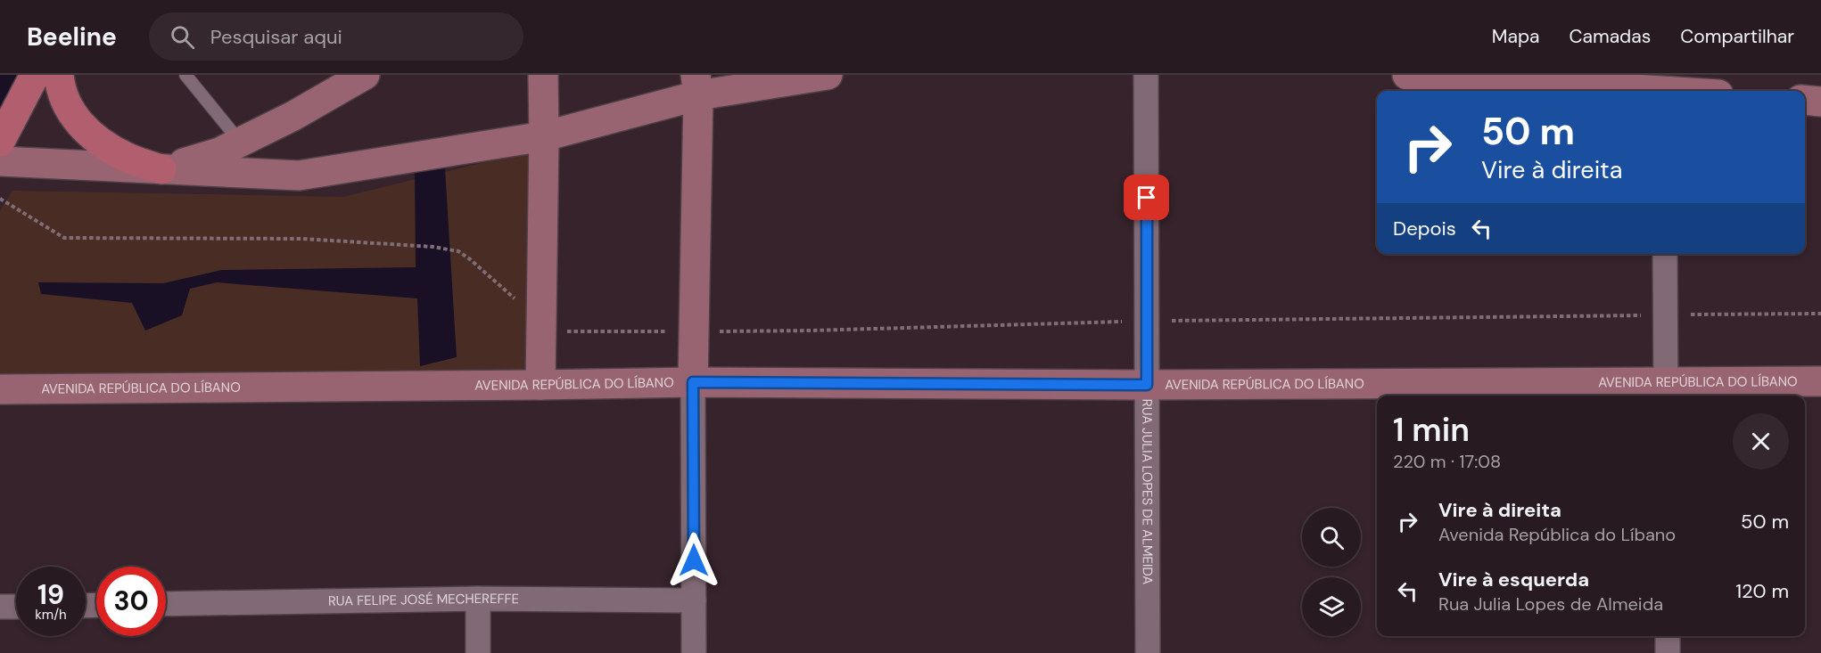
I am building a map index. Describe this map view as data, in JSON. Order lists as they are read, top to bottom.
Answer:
{
  "streets": {
    "main road": ["AVENIDA REPÚBLICA DO LÍBANO"],
    "street": ["RUA JULIA LOPES DE ALMEIDA", "RUA FELIPE JOSÉ MECHEREFFE"]
  },
  "crossings": [
    ["AVENIDA REPÚBLICA DO LÍBANO", "RUA JULIA LOPES DE ALMEIDA"]
  ],
  "page": {
    "header": "Beeline",
    "search": "Pesquisar aqui",
    "nav": ["Mapa", "Camadas", "Compartilhar"],
    "turn": ["50 m", "Vire à direita"],
    "then": "Depois",
    "heading": ["1 min", "220 m · 17:08"],
    "list": [
      {
        "name": "Vire à direita",
        "note": "Avenida República do Líbano",
        "value": "50 m"
      },
      {
        "name": "Vire à esquerda",
        "note": "Rua Julia Lopes de Almeida",
        "value": "120 m"
      }
    ],
    "speed": "19 km/h",
    "limit": "30"
  }
}
